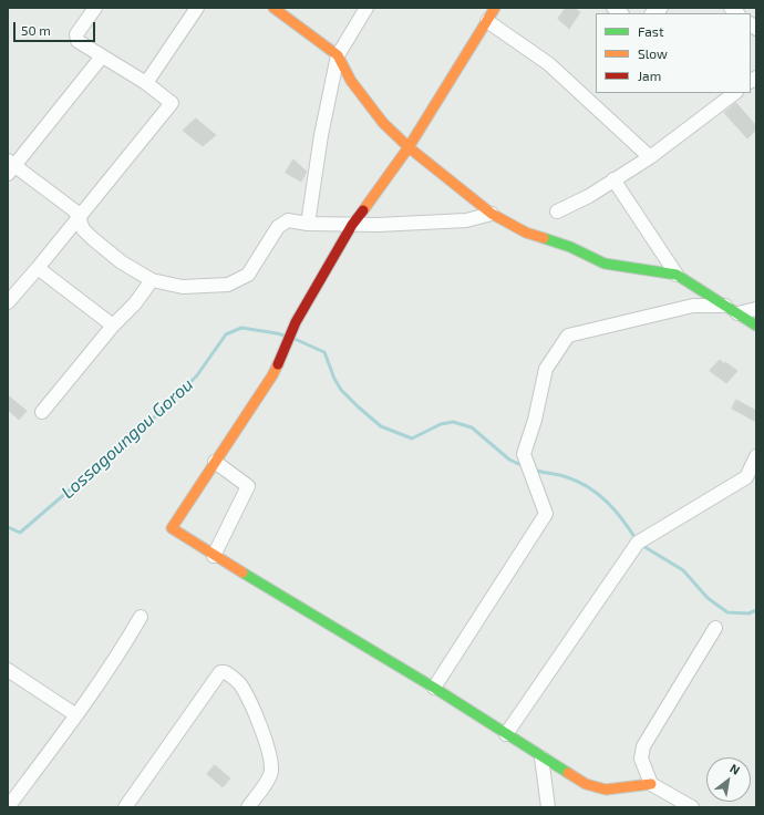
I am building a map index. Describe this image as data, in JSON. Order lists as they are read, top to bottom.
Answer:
{
  "water": ["Lossagoungou Gorou"],
  "legend": ["Fast", "Slow", "Jam"],
  "scale_bar": "50 m",
  "north": "top right"
}
